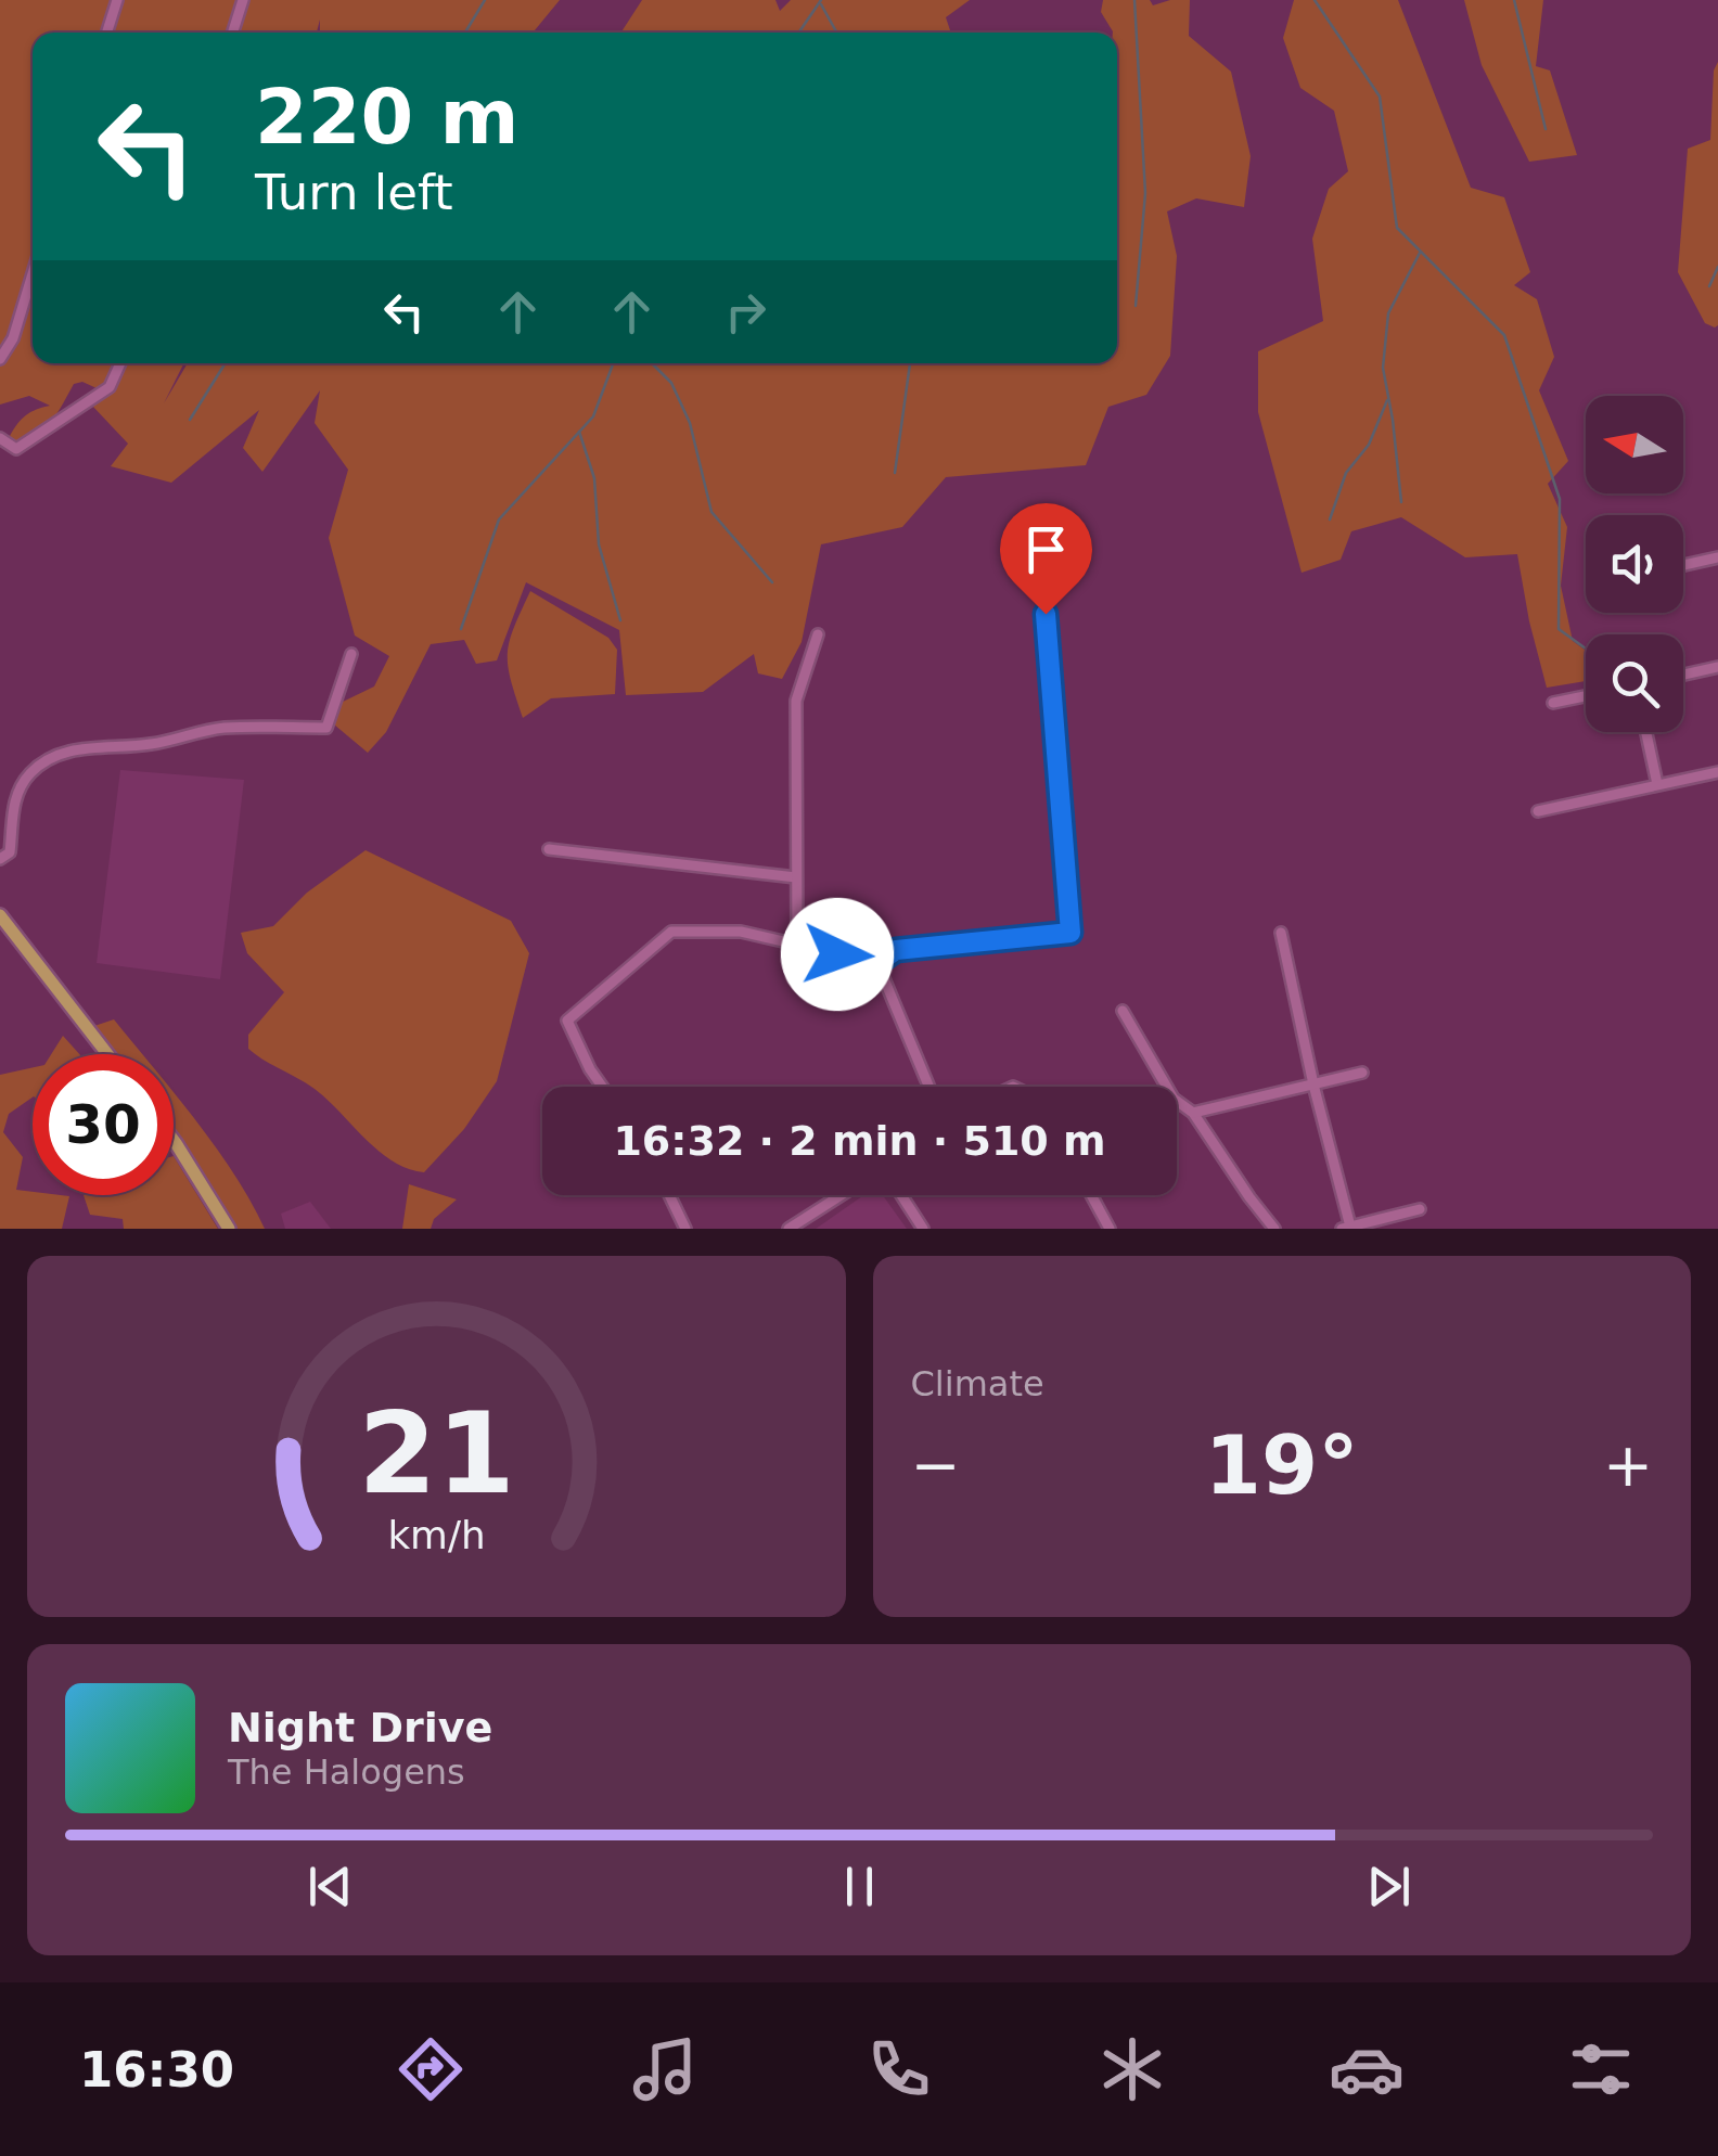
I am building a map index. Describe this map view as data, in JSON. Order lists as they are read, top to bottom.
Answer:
{
  "north": "left",
  "page": {
    "turn": ["220 m", "Turn left"],
    "limit": "30",
    "trip": "16:32 · 2 min · 510 m",
    "tile": "Climate",
    "heat": ["−", "19°", "+"],
    "song": ["Night Drive", "The Halogens"],
    "tabs": "16:30",
    "gauge": ["21", "km/h"]
  }
}
